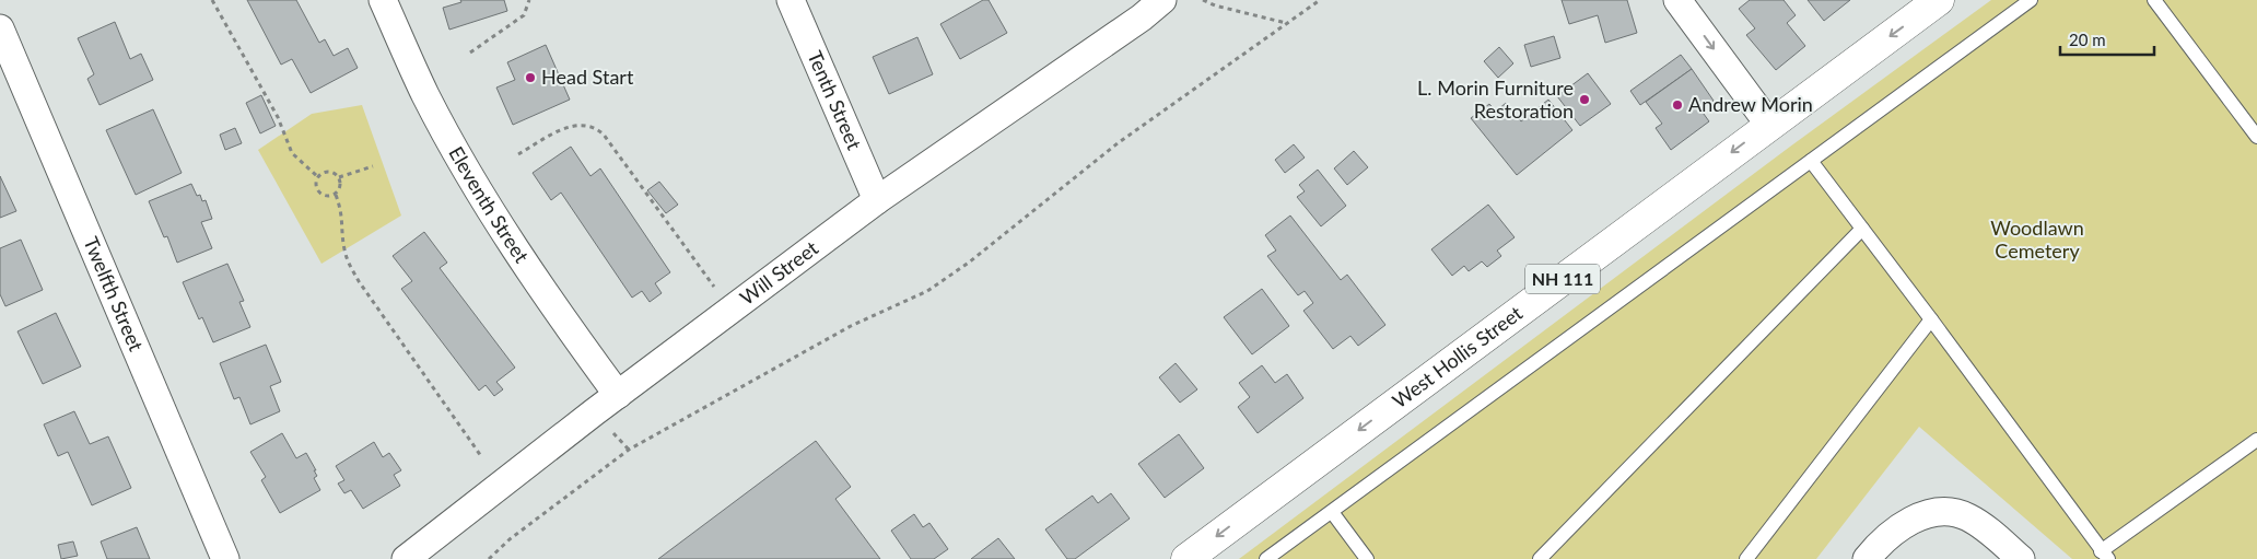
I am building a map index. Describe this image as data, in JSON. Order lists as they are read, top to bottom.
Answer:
{
  "streets": {
    "main road": ["NH 111", "West Hollis Street"],
    "street": [
      "Tenth Street",
      "Eleventh Street",
      "Will Street",
      "Twelfth Street"
    ]
  },
  "crossings": [
    ["Tenth Street", "Will Street"],
    ["Eleventh Street", "Will Street"]
  ],
  "one_way": ["West Hollis Street"],
  "parks": ["Woodlawn Cemetery"],
  "places": ["Head Start", "L. Morin Furniture Restoration", "Andrew Morin"],
  "scale_bar": "20 m"
}
